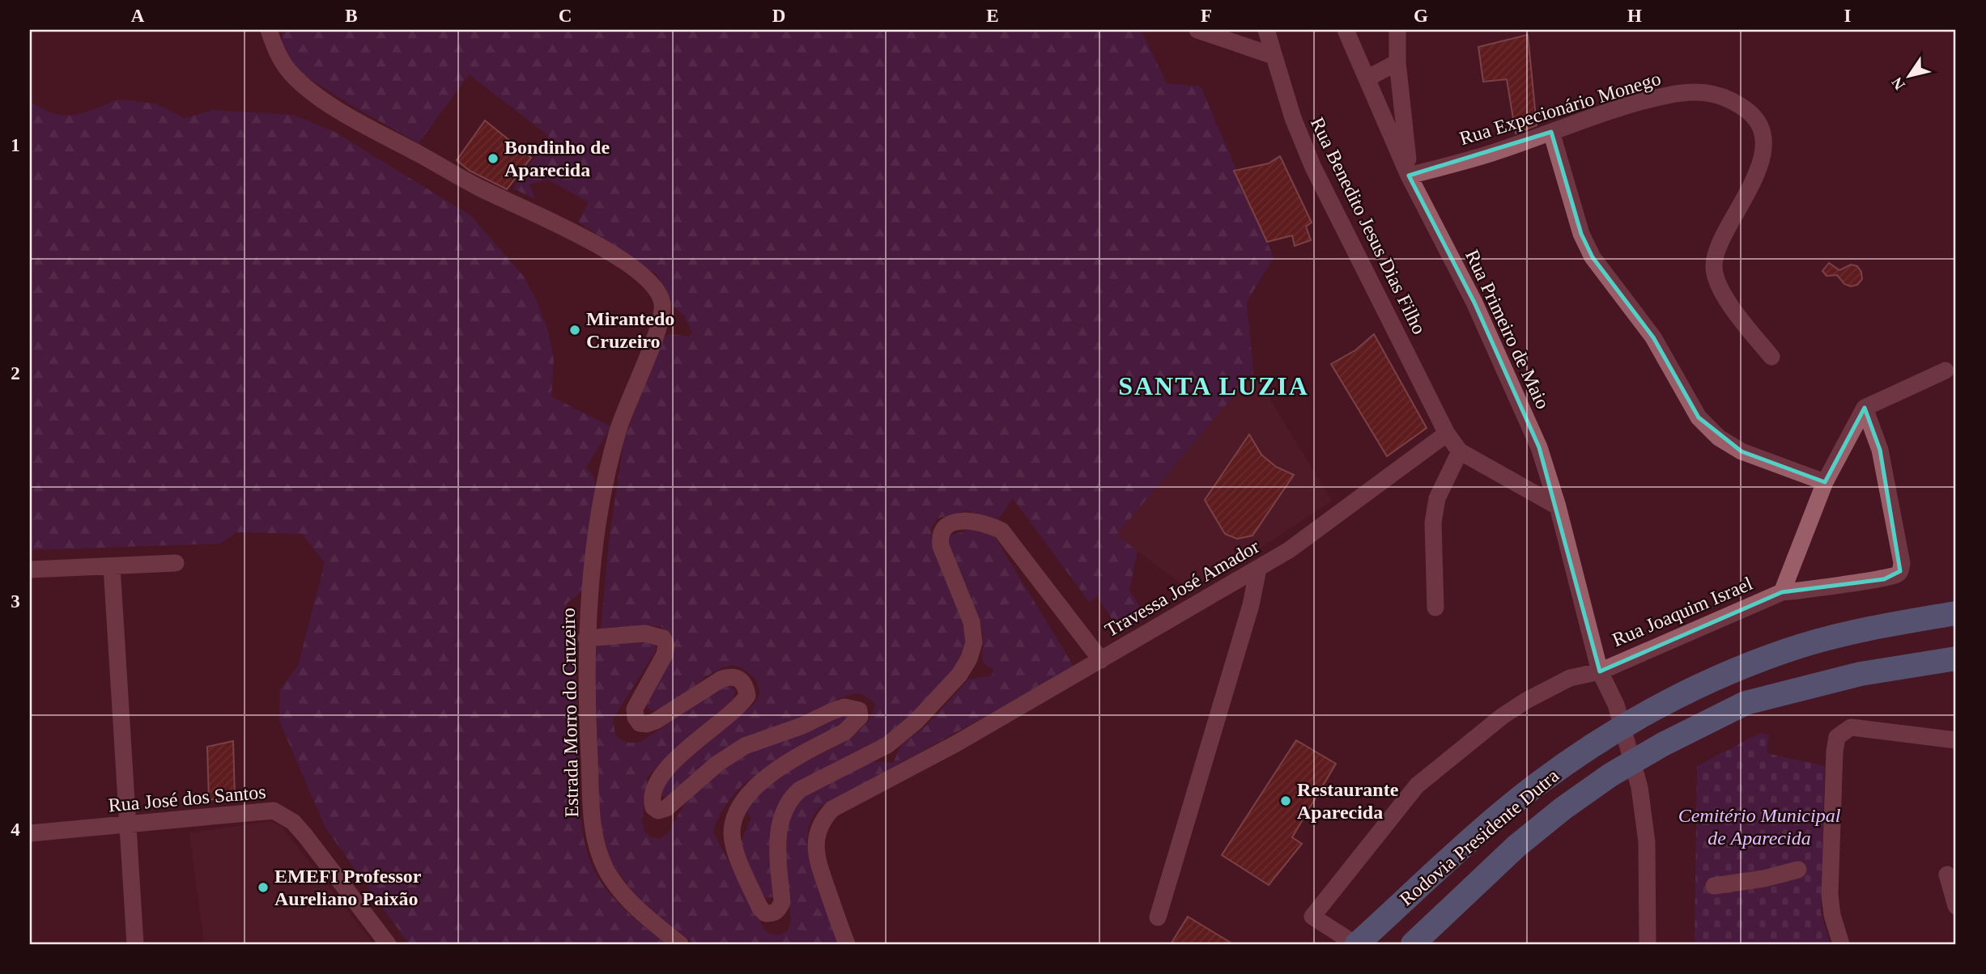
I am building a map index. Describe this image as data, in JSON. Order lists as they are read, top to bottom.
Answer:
{
  "streets": {
    "highway": ["Rodovia Presidente Dutra"],
    "street": [
      "Rua Expecionário Monego",
      "Rua Benedito Jesus Dias Filho",
      "Rua Primeiro de Maio",
      "Travessa José Amador",
      "Rua Joaquim Israel",
      "Estrada Morro do Cruzeiro",
      "Rua José dos Santos"
    ]
  },
  "crossings": [
    ["Rua Expecionário Monego", "Rua Primeiro de Maio"],
    ["Rua Benedito Jesus Dias Filho", "Travessa José Amador"],
    ["Rua Primeiro de Maio", "Rua Joaquim Israel"],
    ["Rua Joaquim Israel", "Rodovia Presidente Dutra"]
  ],
  "districts": ["SANTA LUZIA"],
  "parks": ["Cemitério Municipal de Aparecida"],
  "places": [
    "Bondinho de Aparecida",
    "Mirantedo Cruzeiro",
    "Restaurante Aparecida",
    "EMEFI Professor Aureliano Paixão"
  ],
  "north": "bottom left",
  "grid": {
    "columns": [
      "A",
      "B",
      "C",
      "D",
      "E",
      "F",
      "G",
      "H",
      "I"
    ],
    "rows": [
      "1",
      "2",
      "3",
      "4"
    ]
  }
}
